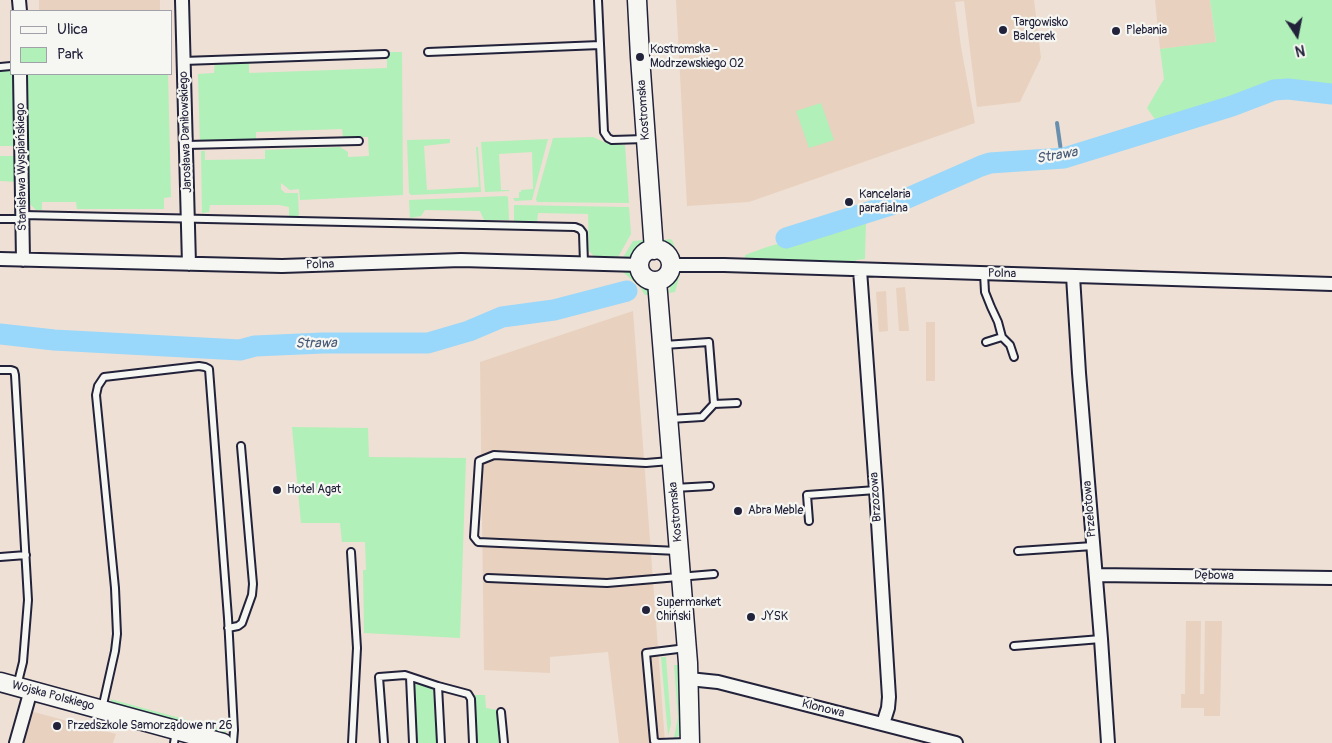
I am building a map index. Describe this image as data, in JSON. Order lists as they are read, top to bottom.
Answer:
{
  "streets": {
    "street": [
      "Kostromska",
      "Jarosława Daniłowskiego",
      "Stanisława Wyspiańskiego",
      "Polna",
      "Brzozowa",
      "Przelotowa",
      "Dębowa",
      "Wojska Polskiego",
      "Klonowa"
    ]
  },
  "crossings": [
    ["Kostromska", "Polna"],
    ["Kostromska", "Klonowa"],
    ["Jarosława Daniłowskiego", "Polna"],
    ["Stanisława Wyspiańskiego", "Polna"],
    ["Polna", "Brzozowa"],
    ["Polna", "Przelotowa"],
    ["Brzozowa", "Klonowa"],
    ["Przelotowa", "Dębowa"]
  ],
  "water": ["Strawa"],
  "places": [
    "Targowisko Balcerek",
    "Plebania",
    "Kostromska - Modrzewskiego 02",
    "Kancelaria parafialna",
    "Hotel Agat",
    "Abra Meble",
    "Supermarket Chiński",
    "JYSK",
    "Przedszkole Samorządowe nr 26"
  ],
  "legend": ["Ulica", "Park"],
  "north": "bottom"
}
